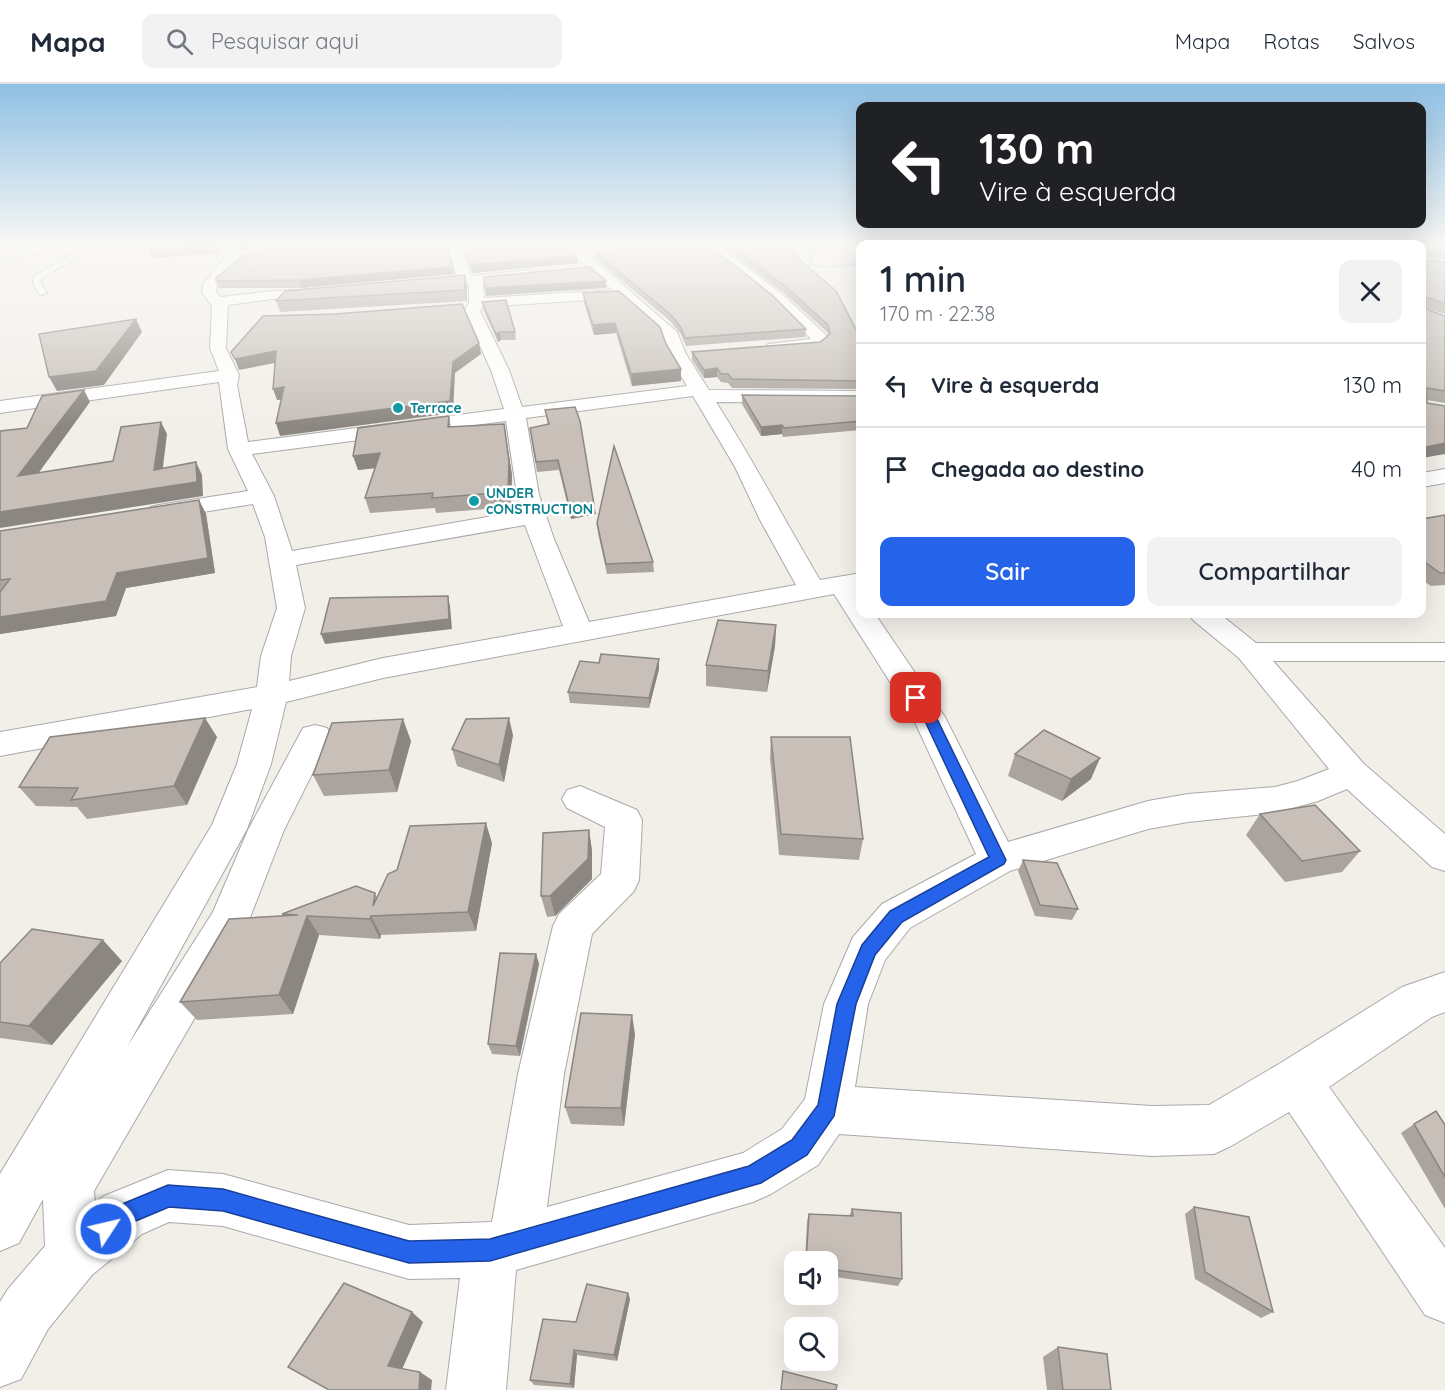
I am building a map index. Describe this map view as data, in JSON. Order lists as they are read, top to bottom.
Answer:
{
  "places": ["Terrace", "UNDER cONSTRUCTION"],
  "page": {
    "header": "Mapa",
    "search": "Pesquisar aqui",
    "nav": ["Mapa", "Rotas", "Salvos"],
    "turn": ["130 m", "Vire à esquerda"],
    "heading": ["1 min", "170 m · 22:38"],
    "list": [
      {
        "name": "Vire à esquerda",
        "value": "130 m"
      },
      {
        "name": "Chegada ao destino",
        "value": "40 m"
      }
    ],
    "buttons": ["Sair", "Compartilhar"]
  }
}
